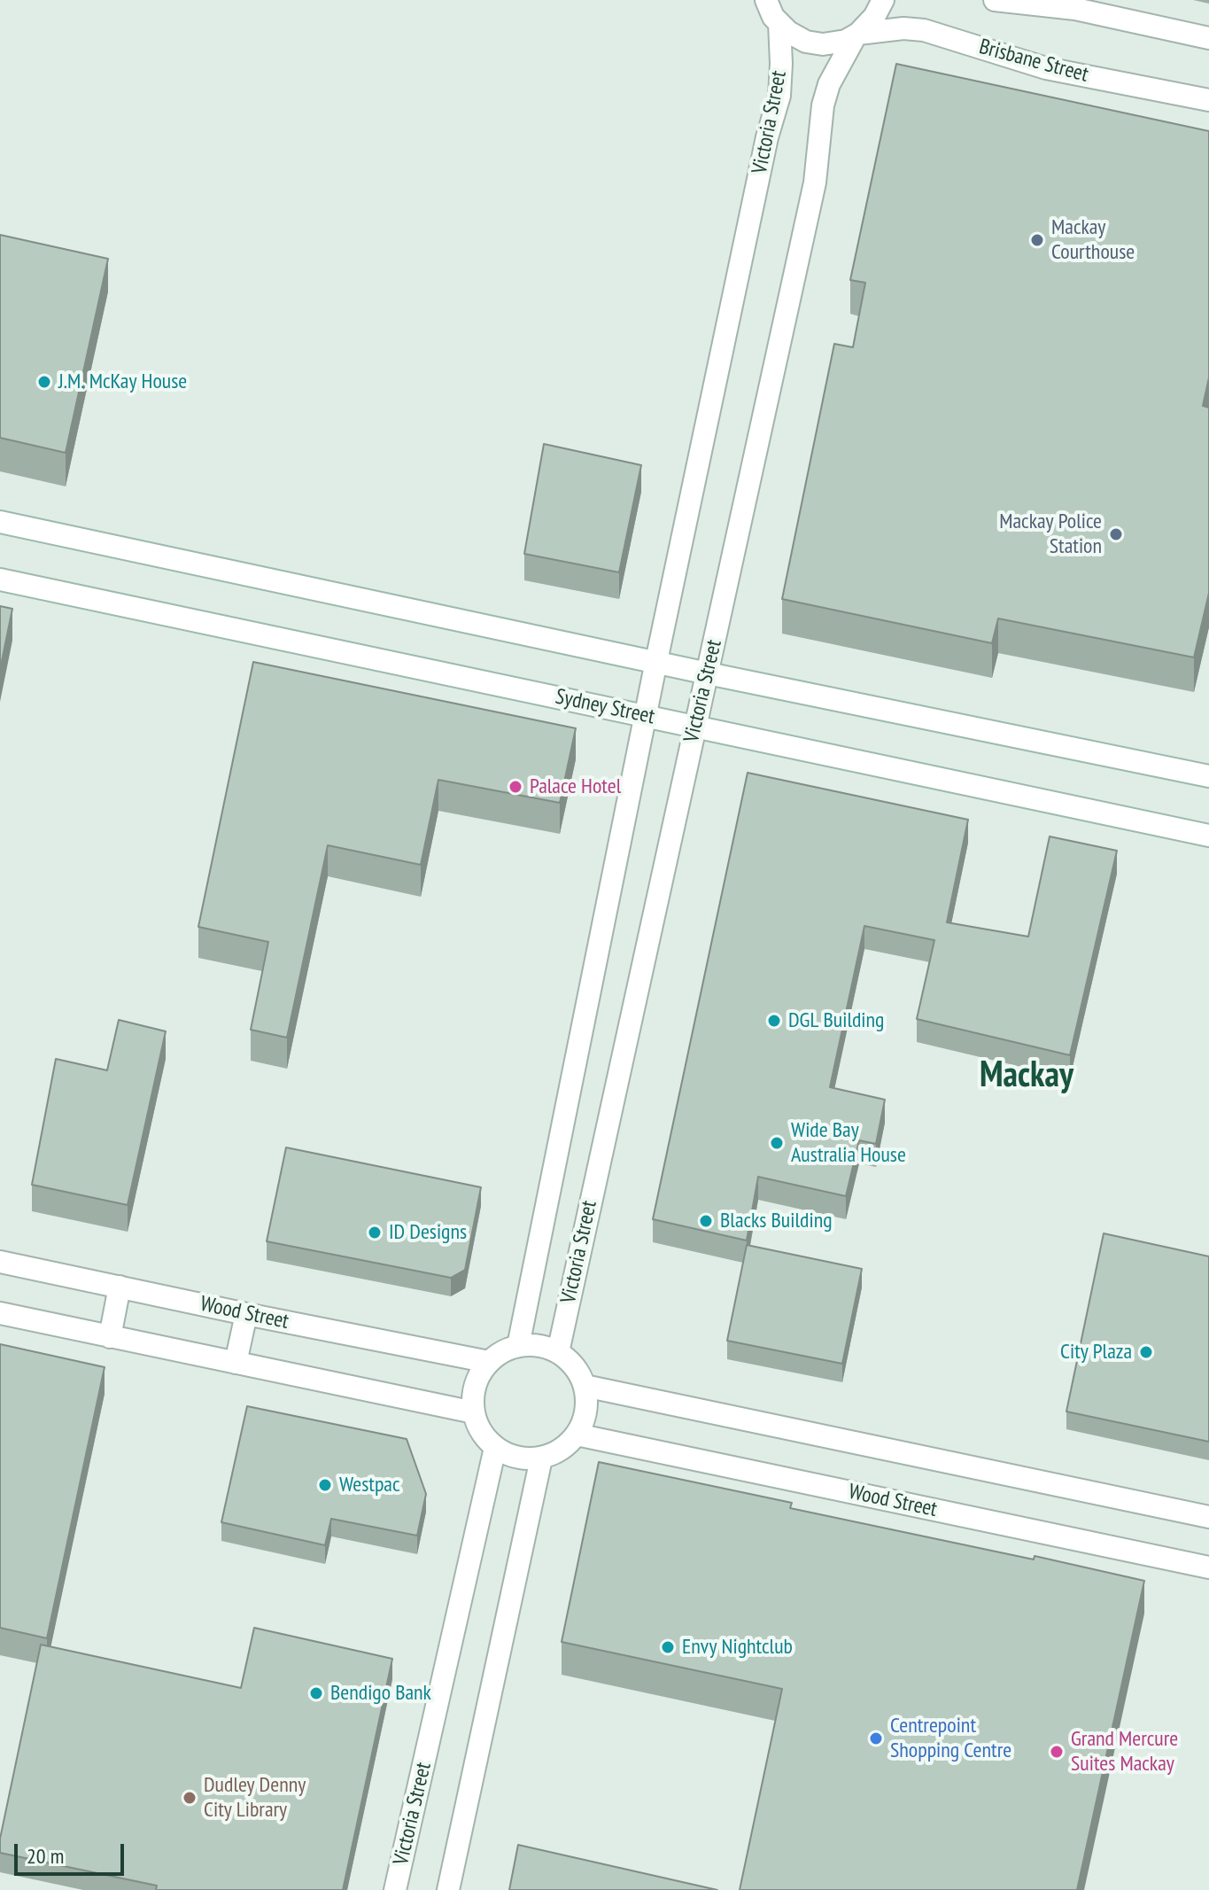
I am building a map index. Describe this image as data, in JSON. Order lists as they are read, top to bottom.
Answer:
{
  "streets": {
    "street": [
      "Brisbane Street",
      "Victoria Street",
      "Sydney Street",
      "Wood Street"
    ]
  },
  "crossings": [
    ["Brisbane Street", "Victoria Street"],
    ["Victoria Street", "Sydney Street"],
    ["Victoria Street", "Wood Street"]
  ],
  "districts": ["Mackay"],
  "places": [
    "Mackay Courthouse",
    "J.M. McKay House",
    "Mackay Police Station",
    "Palace Hotel",
    "DGL Building",
    "Wide Bay Australia House",
    "Blacks Building",
    "ID Designs",
    "City Plaza",
    "Westpac",
    "Envy Nightclub",
    "Bendigo Bank",
    "Centrepoint Shopping Centre",
    "Grand Mercure Suites Mackay",
    "Dudley Denny City Library"
  ],
  "scale_bar": "20 m"
}
